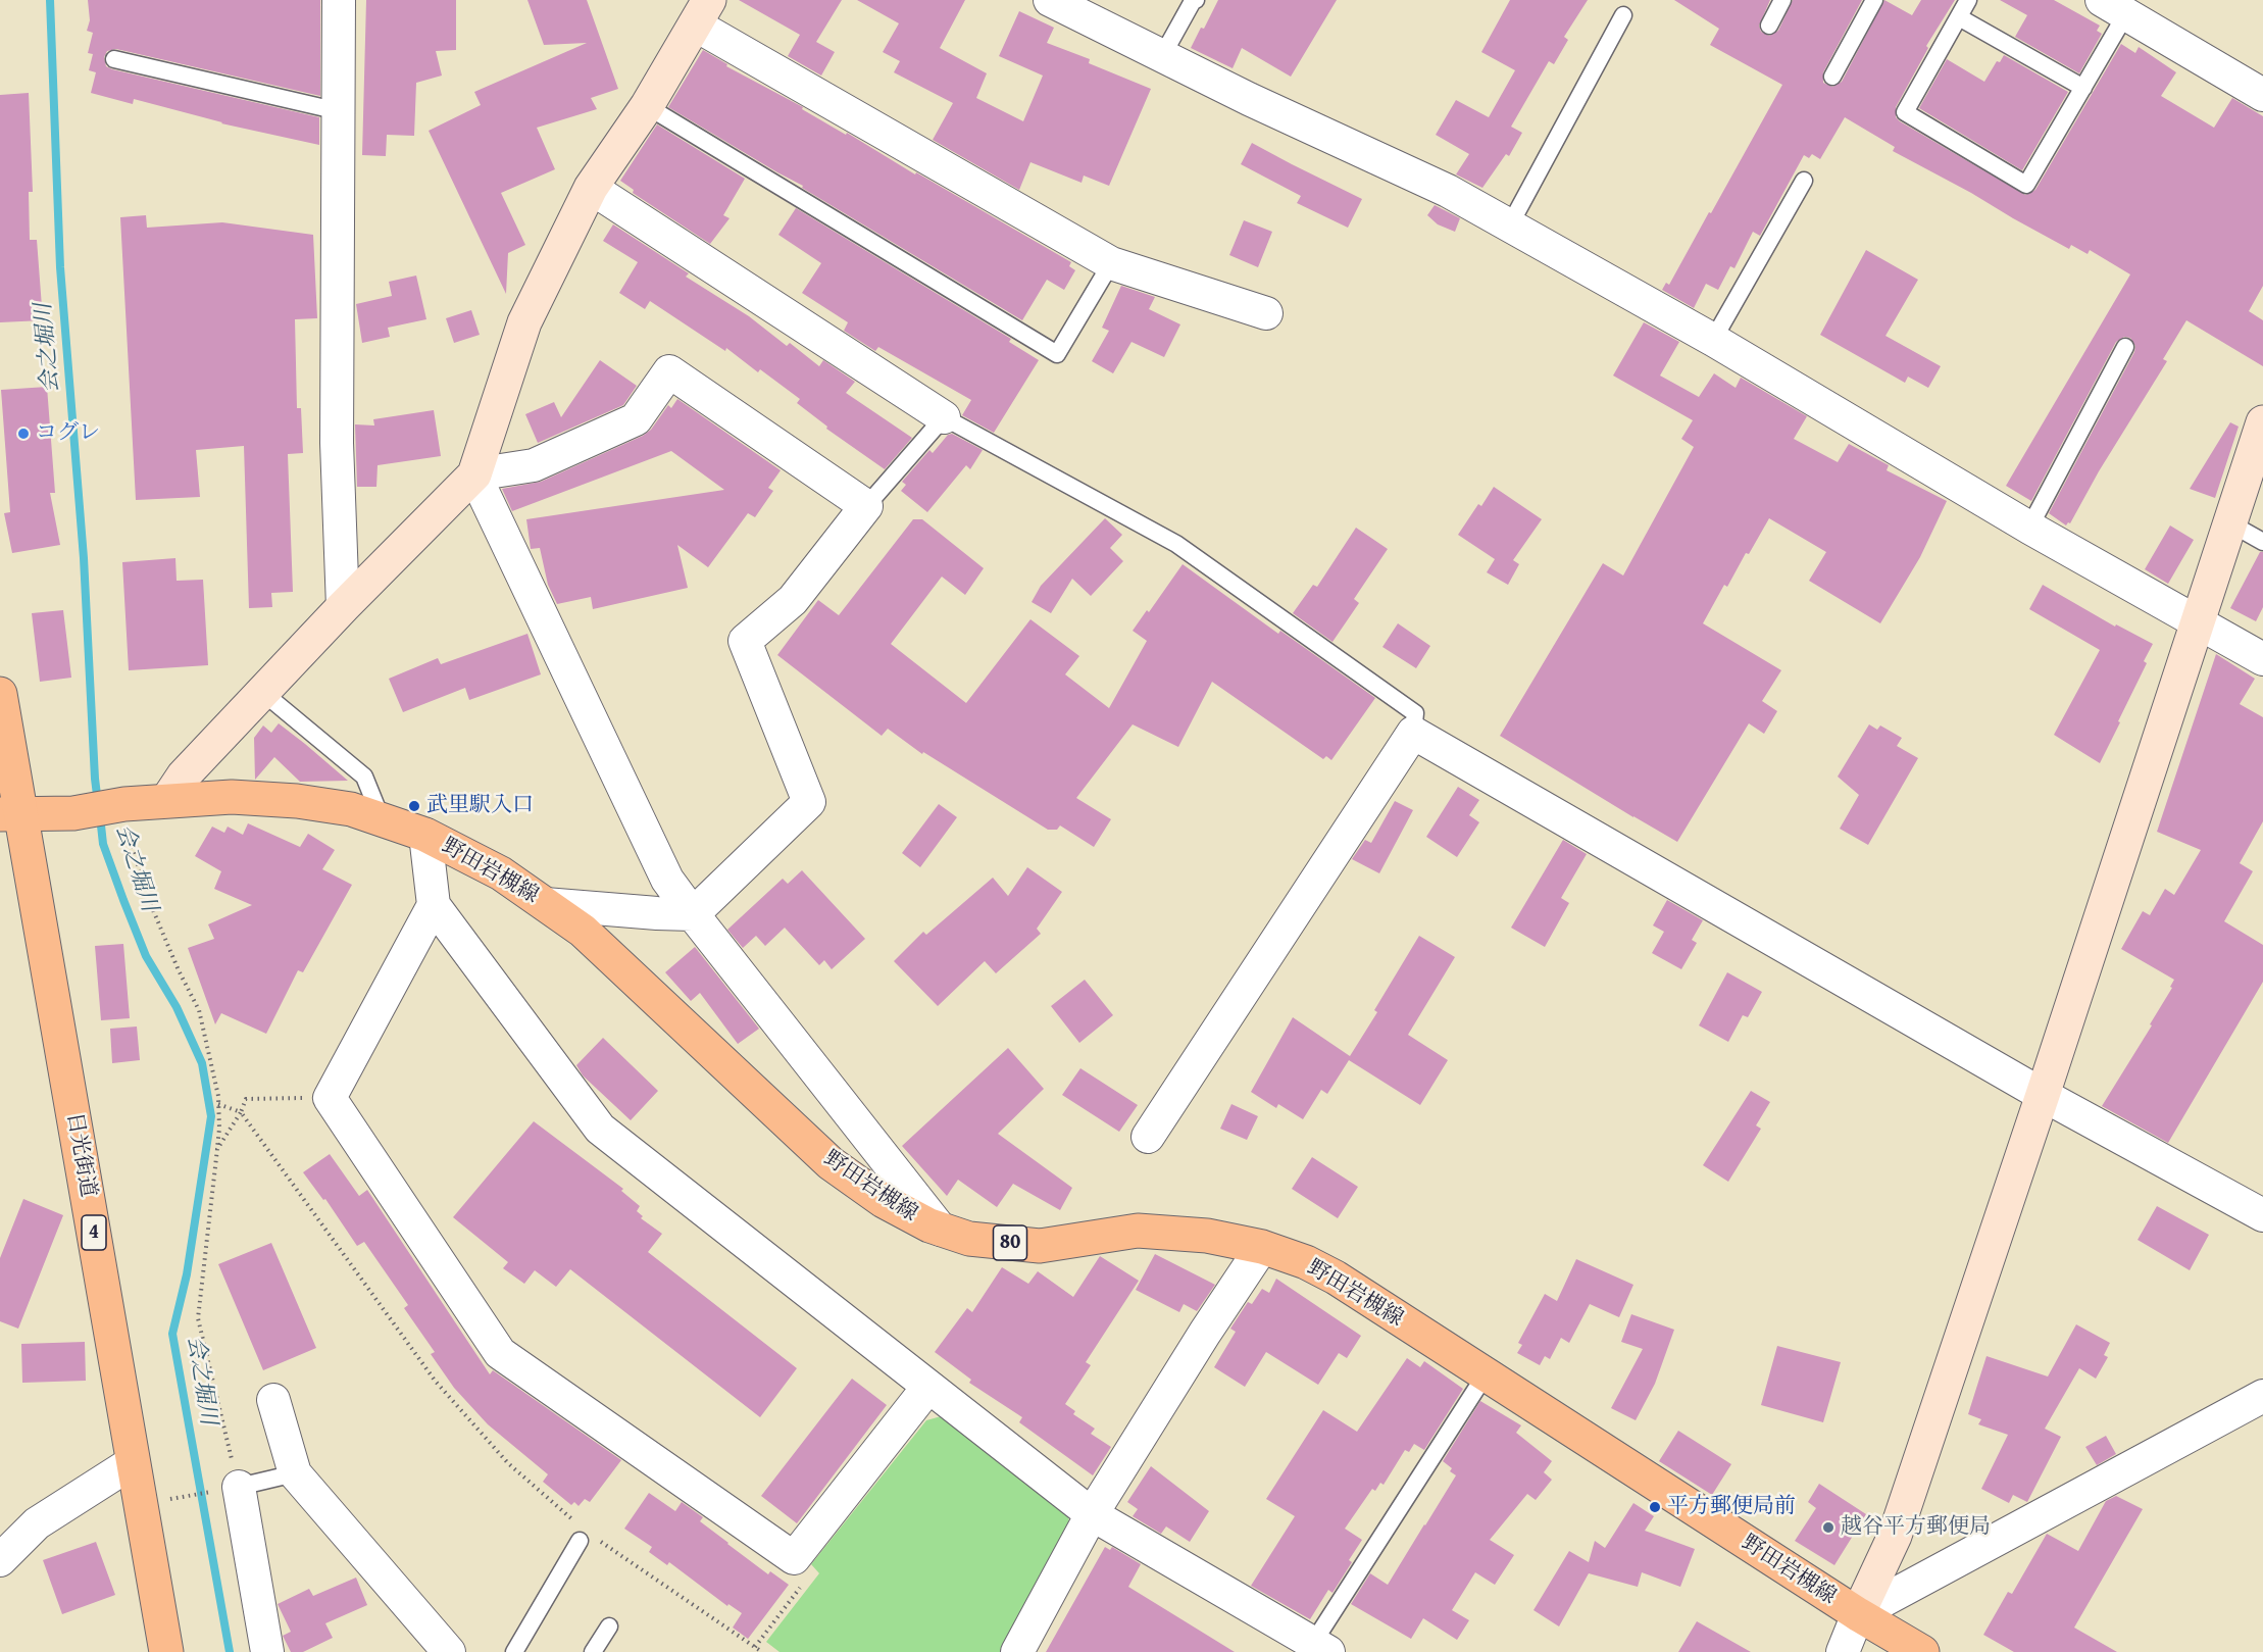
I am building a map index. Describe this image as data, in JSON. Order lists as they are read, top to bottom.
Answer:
{
  "streets": {
    "main road": [
      "野田岩槻線",
      "日光街道",
      "4",
      "80"
    ]
  },
  "crossings": [
    ["野田岩槻線", "日光街道"]
  ],
  "water": ["会之堀川"],
  "places": [
    "コグレ",
    "武里駅入口",
    "平方郵便局前",
    "越谷平方郵便局"
  ]
}
